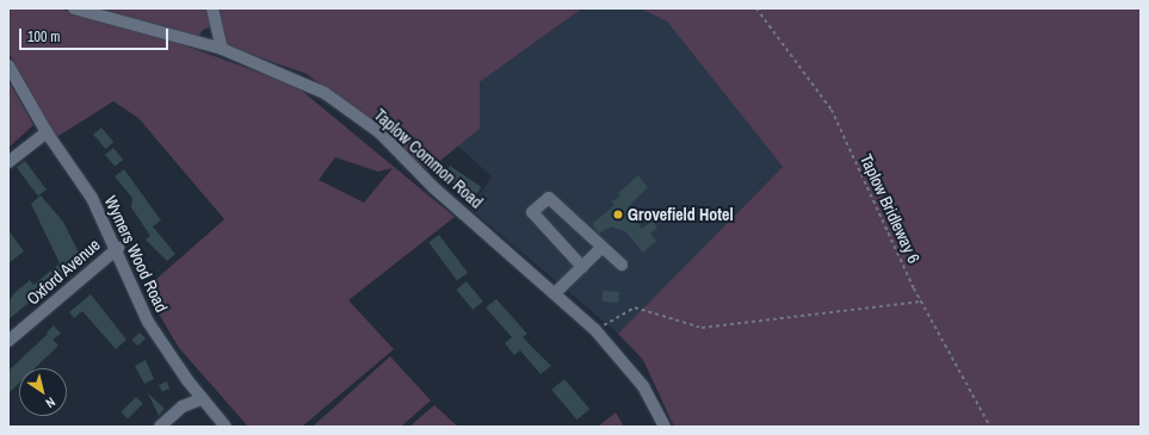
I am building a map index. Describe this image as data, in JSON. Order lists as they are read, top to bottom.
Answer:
{
  "streets": {
    "street": ["Taplow Common Road", "Wymers Wood Road", "Oxford Avenue"],
    "path": ["Taplow Bridleway 6"]
  },
  "crossings": [
    ["Wymers Wood Road", "Oxford Avenue"]
  ],
  "places": ["Grovefield Hotel"],
  "scale_bar": "100 m",
  "north": "bottom right"
}
